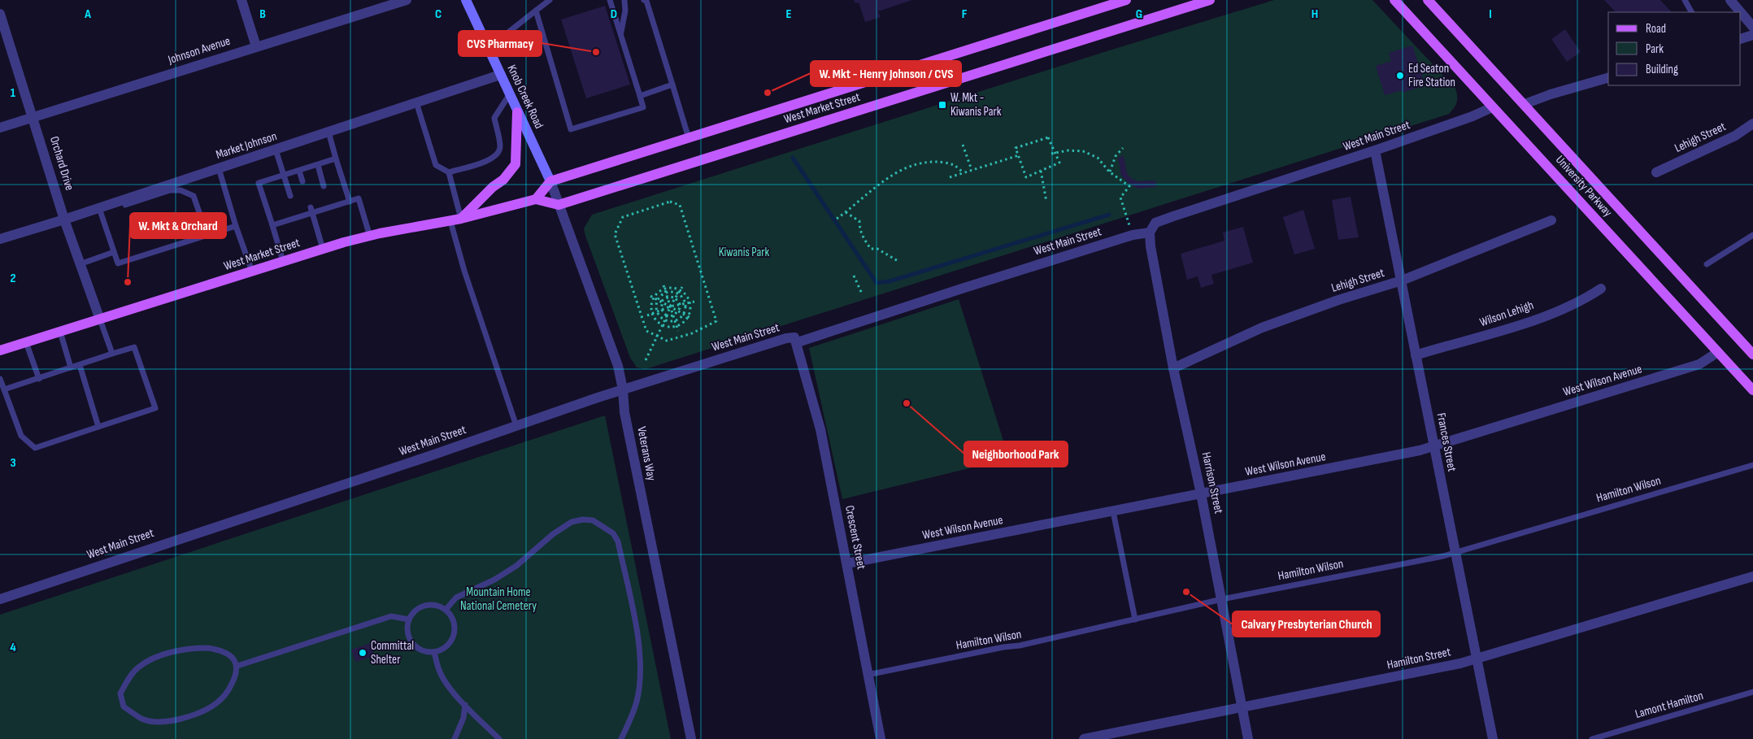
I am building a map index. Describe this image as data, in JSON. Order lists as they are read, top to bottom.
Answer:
{
  "streets": {
    "main road": ["Knob Creek Road", "West Market Street", "University Parkway"],
    "street": [
      "Johnson Avenue",
      "West Main Street",
      "Lehigh Street",
      "Market Johnson",
      "Orchard Drive",
      "Wilson Lehigh",
      "West Wilson Avenue",
      "Frances Street",
      "Veterans Way",
      "Harrison Street",
      "Crescent Street",
      "Hamilton Street"
    ],
    "lane": ["Hamilton Wilson", "Lamont Hamilton"]
  },
  "crossings": [
    ["Johnson Avenue", "Orchard Drive"],
    ["Knob Creek Road", "West Market Street"],
    ["Knob Creek Road", "Market Johnson"],
    ["Knob Creek Road", "Veterans Way"],
    ["West Market Street", "Orchard Drive"],
    ["West Market Street", "Veterans Way"],
    ["West Main Street", "University Parkway"],
    ["West Main Street", "Frances Street"],
    ["West Main Street", "Veterans Way"],
    ["West Main Street", "Harrison Street"],
    ["West Main Street", "Crescent Street"],
    ["Lehigh Street", "Frances Street"],
    ["Lehigh Street", "Harrison Street"],
    ["Market Johnson", "Orchard Drive"],
    ["University Parkway", "West Wilson Avenue"],
    ["Wilson Lehigh", "Frances Street"],
    ["West Wilson Avenue", "Frances Street"],
    ["West Wilson Avenue", "Harrison Street"],
    ["West Wilson Avenue", "Crescent Street"],
    ["Frances Street", "Hamilton Wilson"],
    ["Frances Street", "Hamilton Street"],
    ["Harrison Street", "Hamilton Wilson"],
    ["Harrison Street", "Hamilton Street"],
    ["Hamilton Wilson", "Crescent Street"]
  ],
  "parks": ["Kiwanis Park", "Mountain Home National Cemetery"],
  "places": {
    "other": [
      "CVS Pharmacy",
      "Ed Seaton Fire Station",
      "W. Mkt - Henry Johnson / CVS",
      "W. Mkt & Orchard",
      "Neighborhood Park",
      "Calvary Presbyterian Church",
      "Committal Shelter"
    ],
    "transit": ["W. Mkt - Kiwanis Park"]
  },
  "legend": ["Road", "Park", "Building"],
  "grid": {
    "columns": [
      "A",
      "B",
      "C",
      "D",
      "E",
      "F",
      "G",
      "H",
      "I"
    ],
    "rows": [
      "1",
      "2",
      "3",
      "4"
    ]
  }
}
